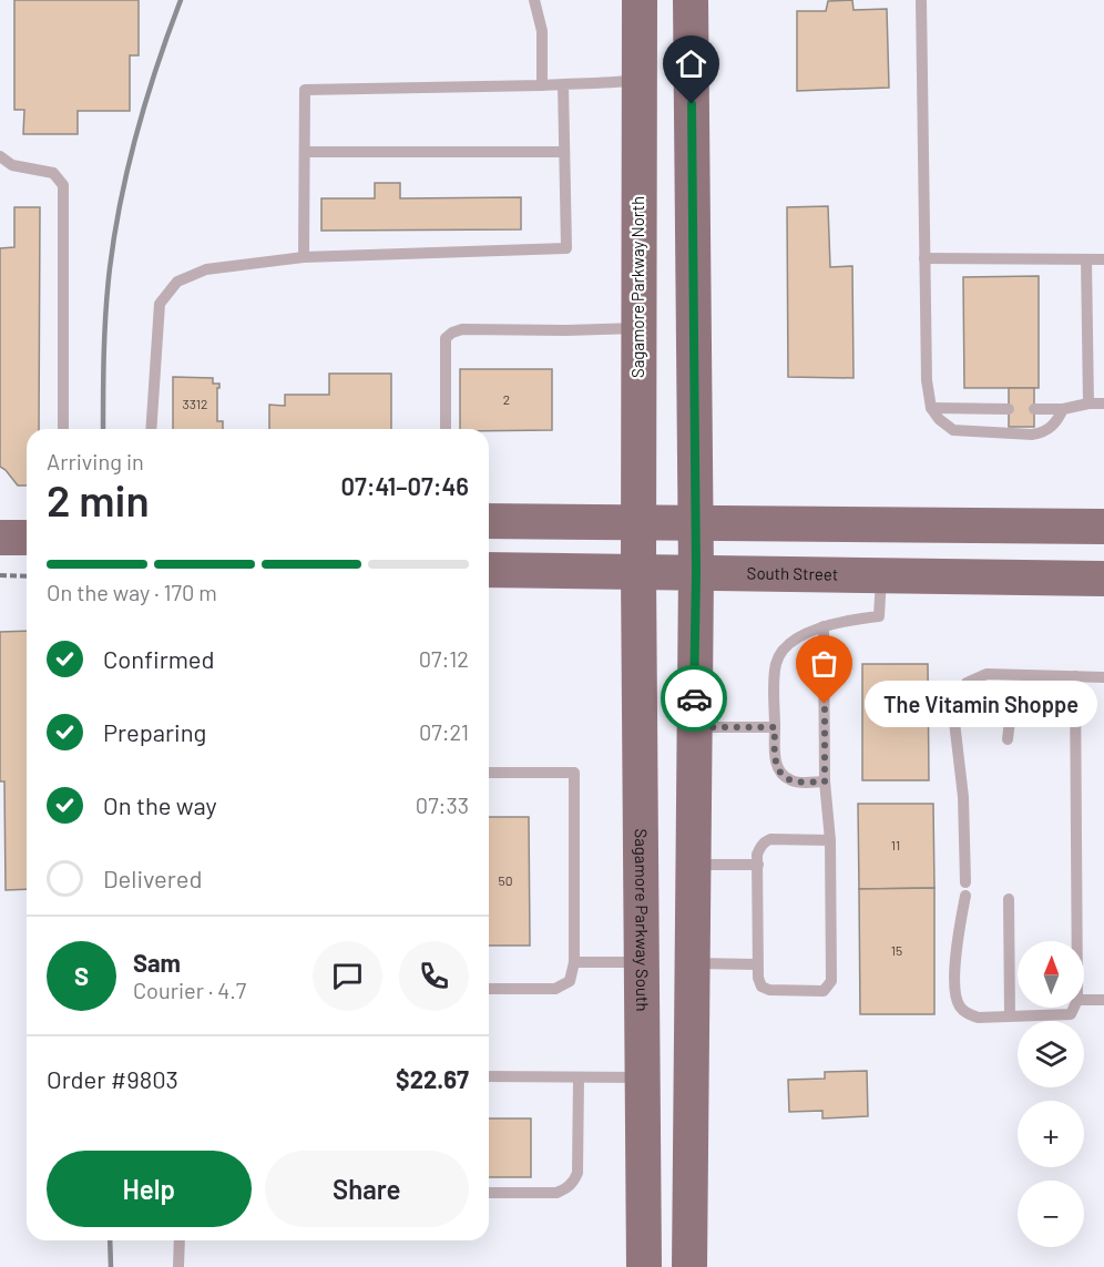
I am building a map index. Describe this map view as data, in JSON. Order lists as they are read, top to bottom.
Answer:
{
  "streets": {
    "main road": ["Sagamore Parkway North", "South Street", "Sagamore Parkway South"]
  },
  "crossings": [
    ["Sagamore Parkway North", "South Street"],
    ["Sagamore Parkway North", "Sagamore Parkway South"],
    ["South Street", "Sagamore Parkway South"]
  ],
  "places": ["The Vitamin Shoppe"],
  "house_numbers": [
    "2",
    "3312",
    "11",
    "50",
    "15"
  ],
  "north": "top",
  "page": {
    "heading": ["2 min", "Arriving in", "07:41–07:46"],
    "panel": [
      "Sam",
      "Courier · 4.7",
      "Order #9803",
      "$22.67"
    ],
    "bar": "On the way · 170 m",
    "list": [
      ["Confirmed", "07:12"],
      ["Preparing", "07:21"],
      ["On the way", "07:33"],
      "Delivered"
    ],
    "bubble": "The Vitamin Shoppe",
    "map_buttons": ["+", "−"],
    "round": "S",
    "buttons": ["Help", "Share"]
  }
}
